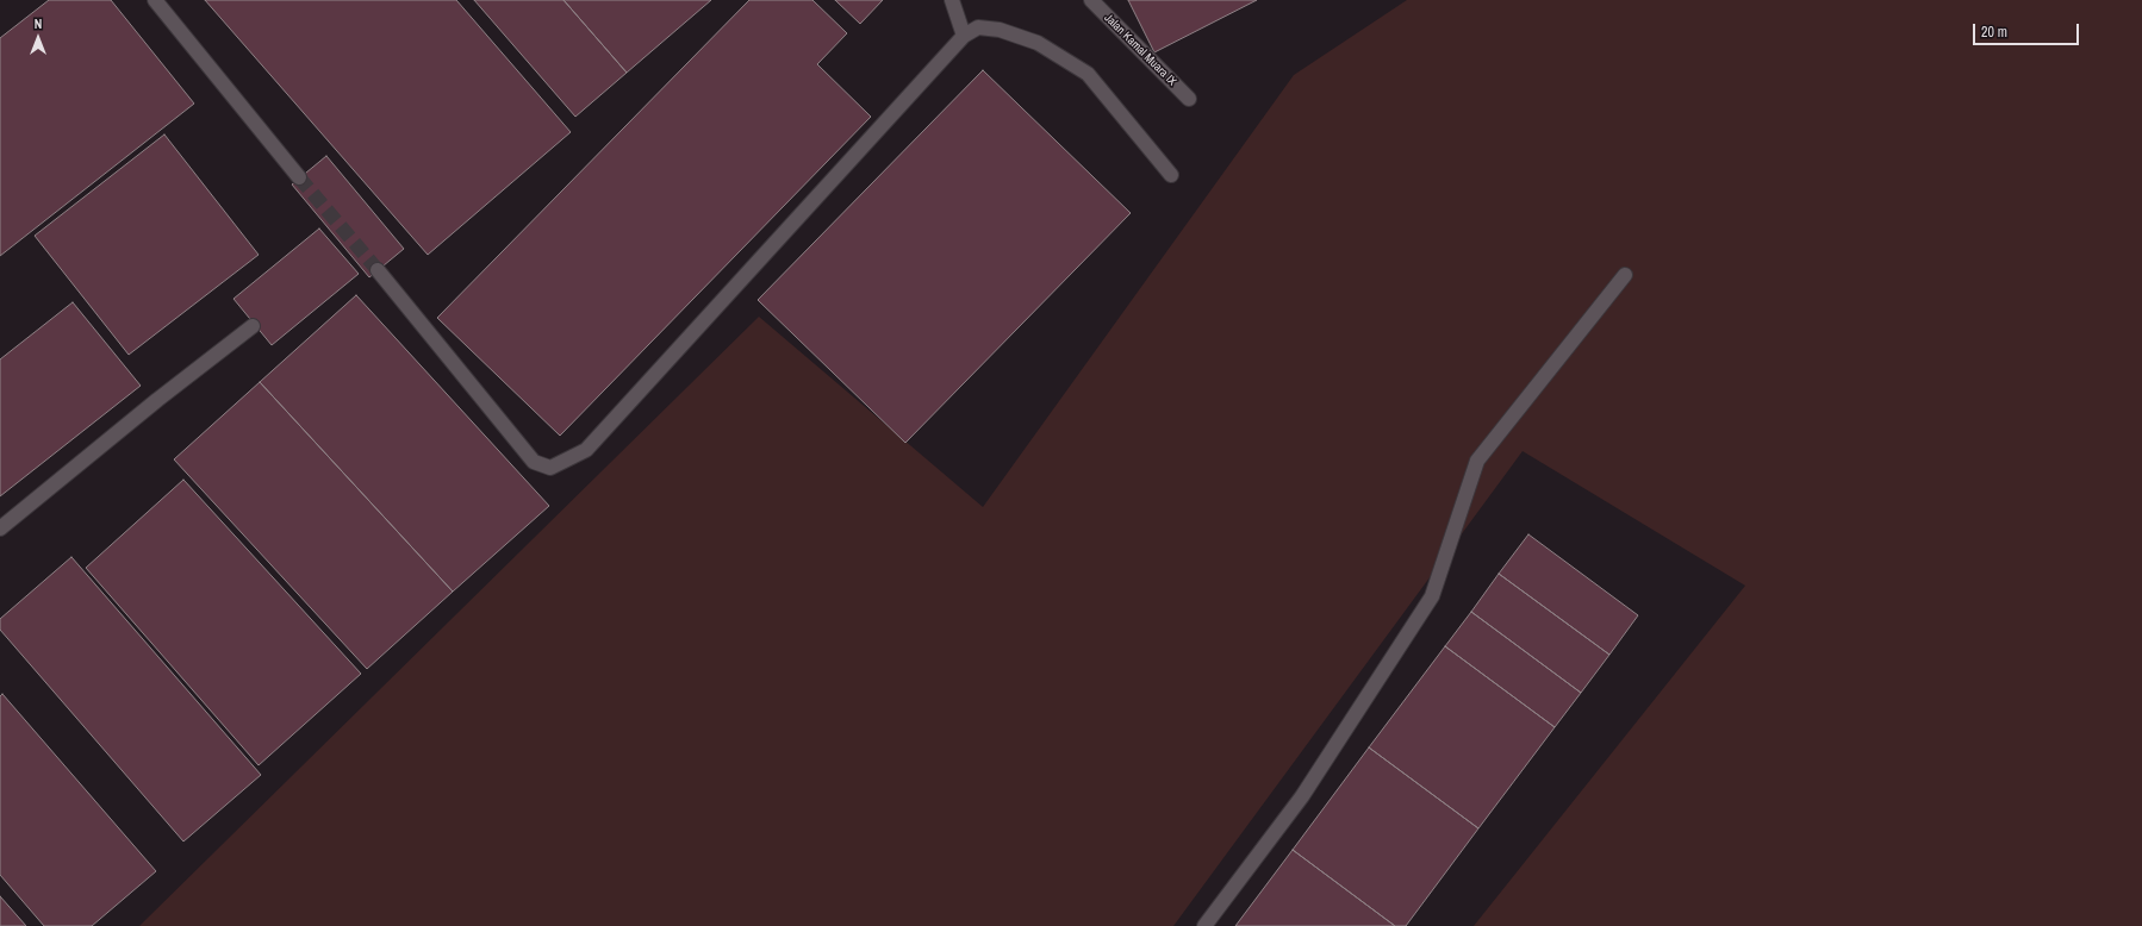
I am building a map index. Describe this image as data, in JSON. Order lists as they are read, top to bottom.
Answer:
{
  "streets": {
    "lane": ["Jalan Kamal Muara IX"]
  },
  "scale_bar": "20 m",
  "north": "top"
}
